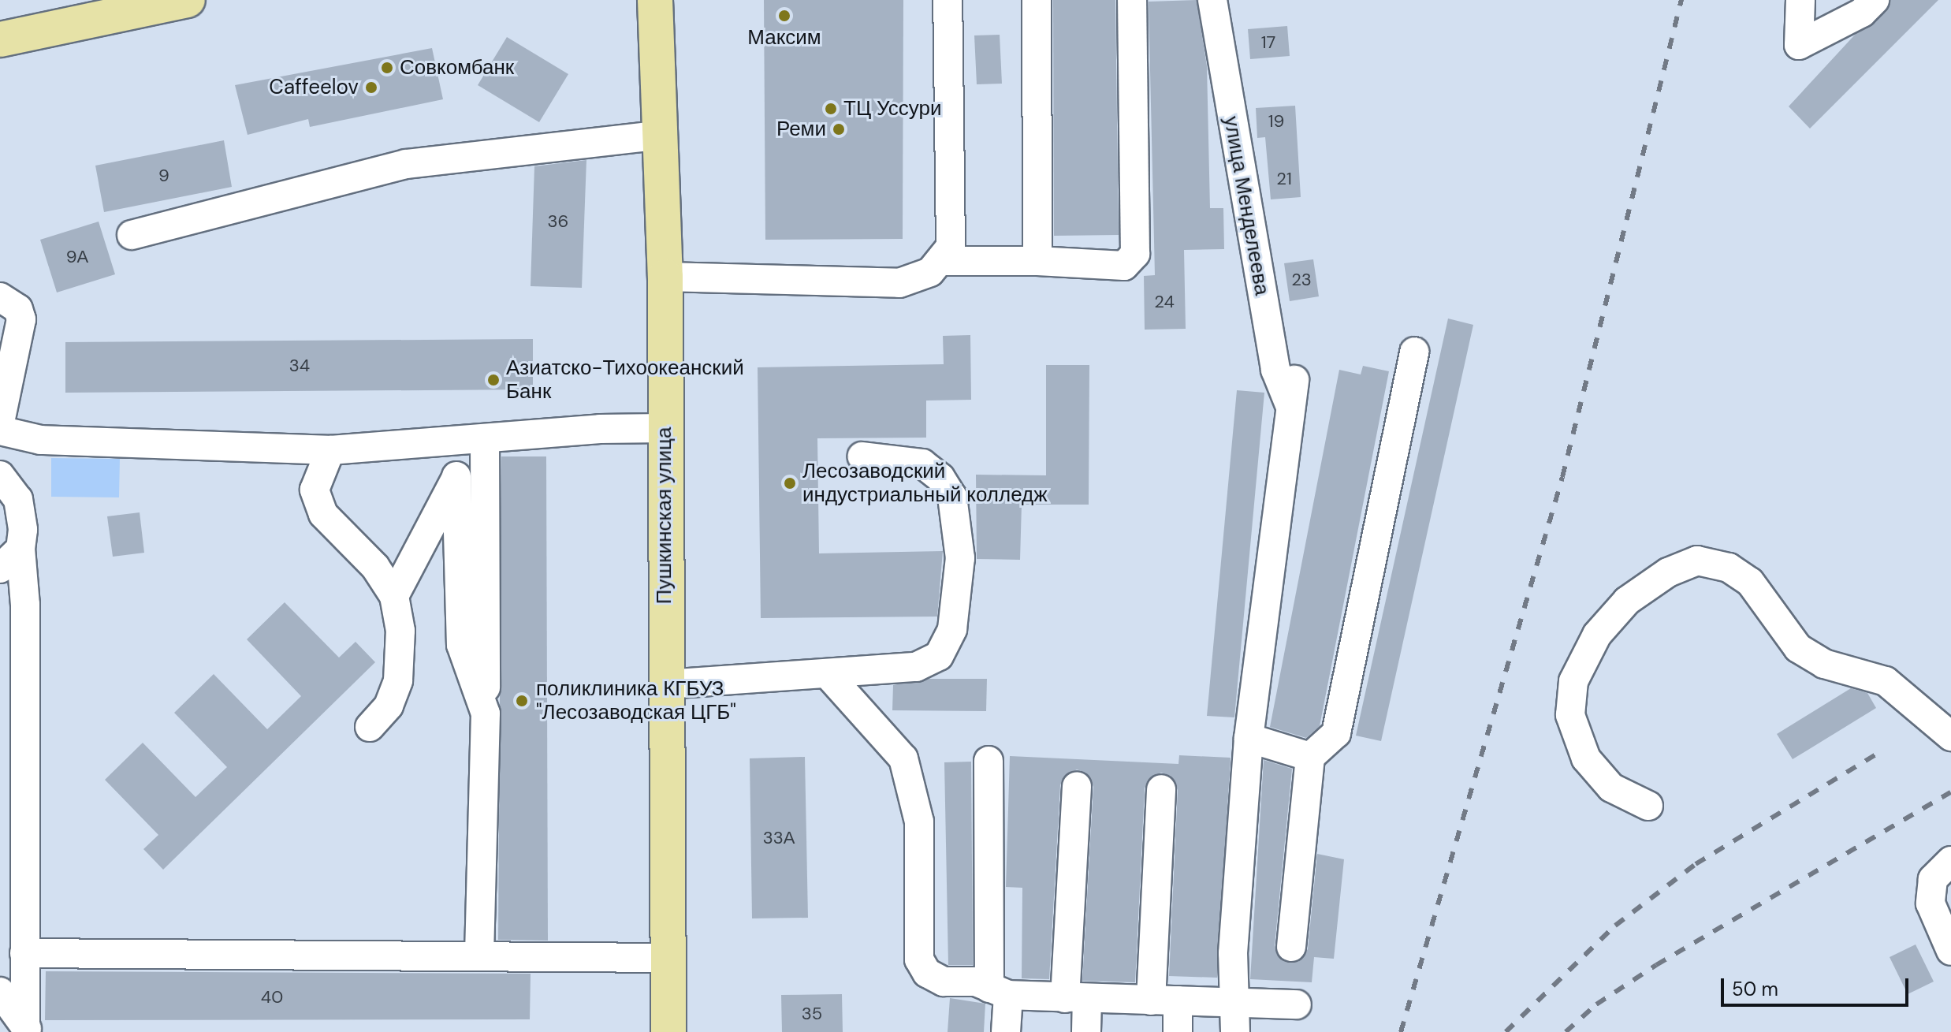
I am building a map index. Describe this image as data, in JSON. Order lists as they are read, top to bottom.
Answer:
{
  "streets": {
    "main road": ["Пушкинская улица"],
    "street": ["улица Менделеева"]
  },
  "places": [
    "Максим",
    "Совкомбанк",
    "Caffeelov",
    "ТЦ Уссури",
    "Реми",
    "Азиатско-Тихоокеанский Банк",
    "Лесозаводский индустриальный колледж",
    "поликлиника КГБУЗ \"Лесозаводская ЦГБ\""
  ],
  "house_numbers": [
    "17",
    "19",
    "9",
    "21",
    "36",
    "9А",
    "23",
    "24",
    "34",
    "33А",
    "40",
    "35"
  ],
  "scale_bar": "50 m"
}
